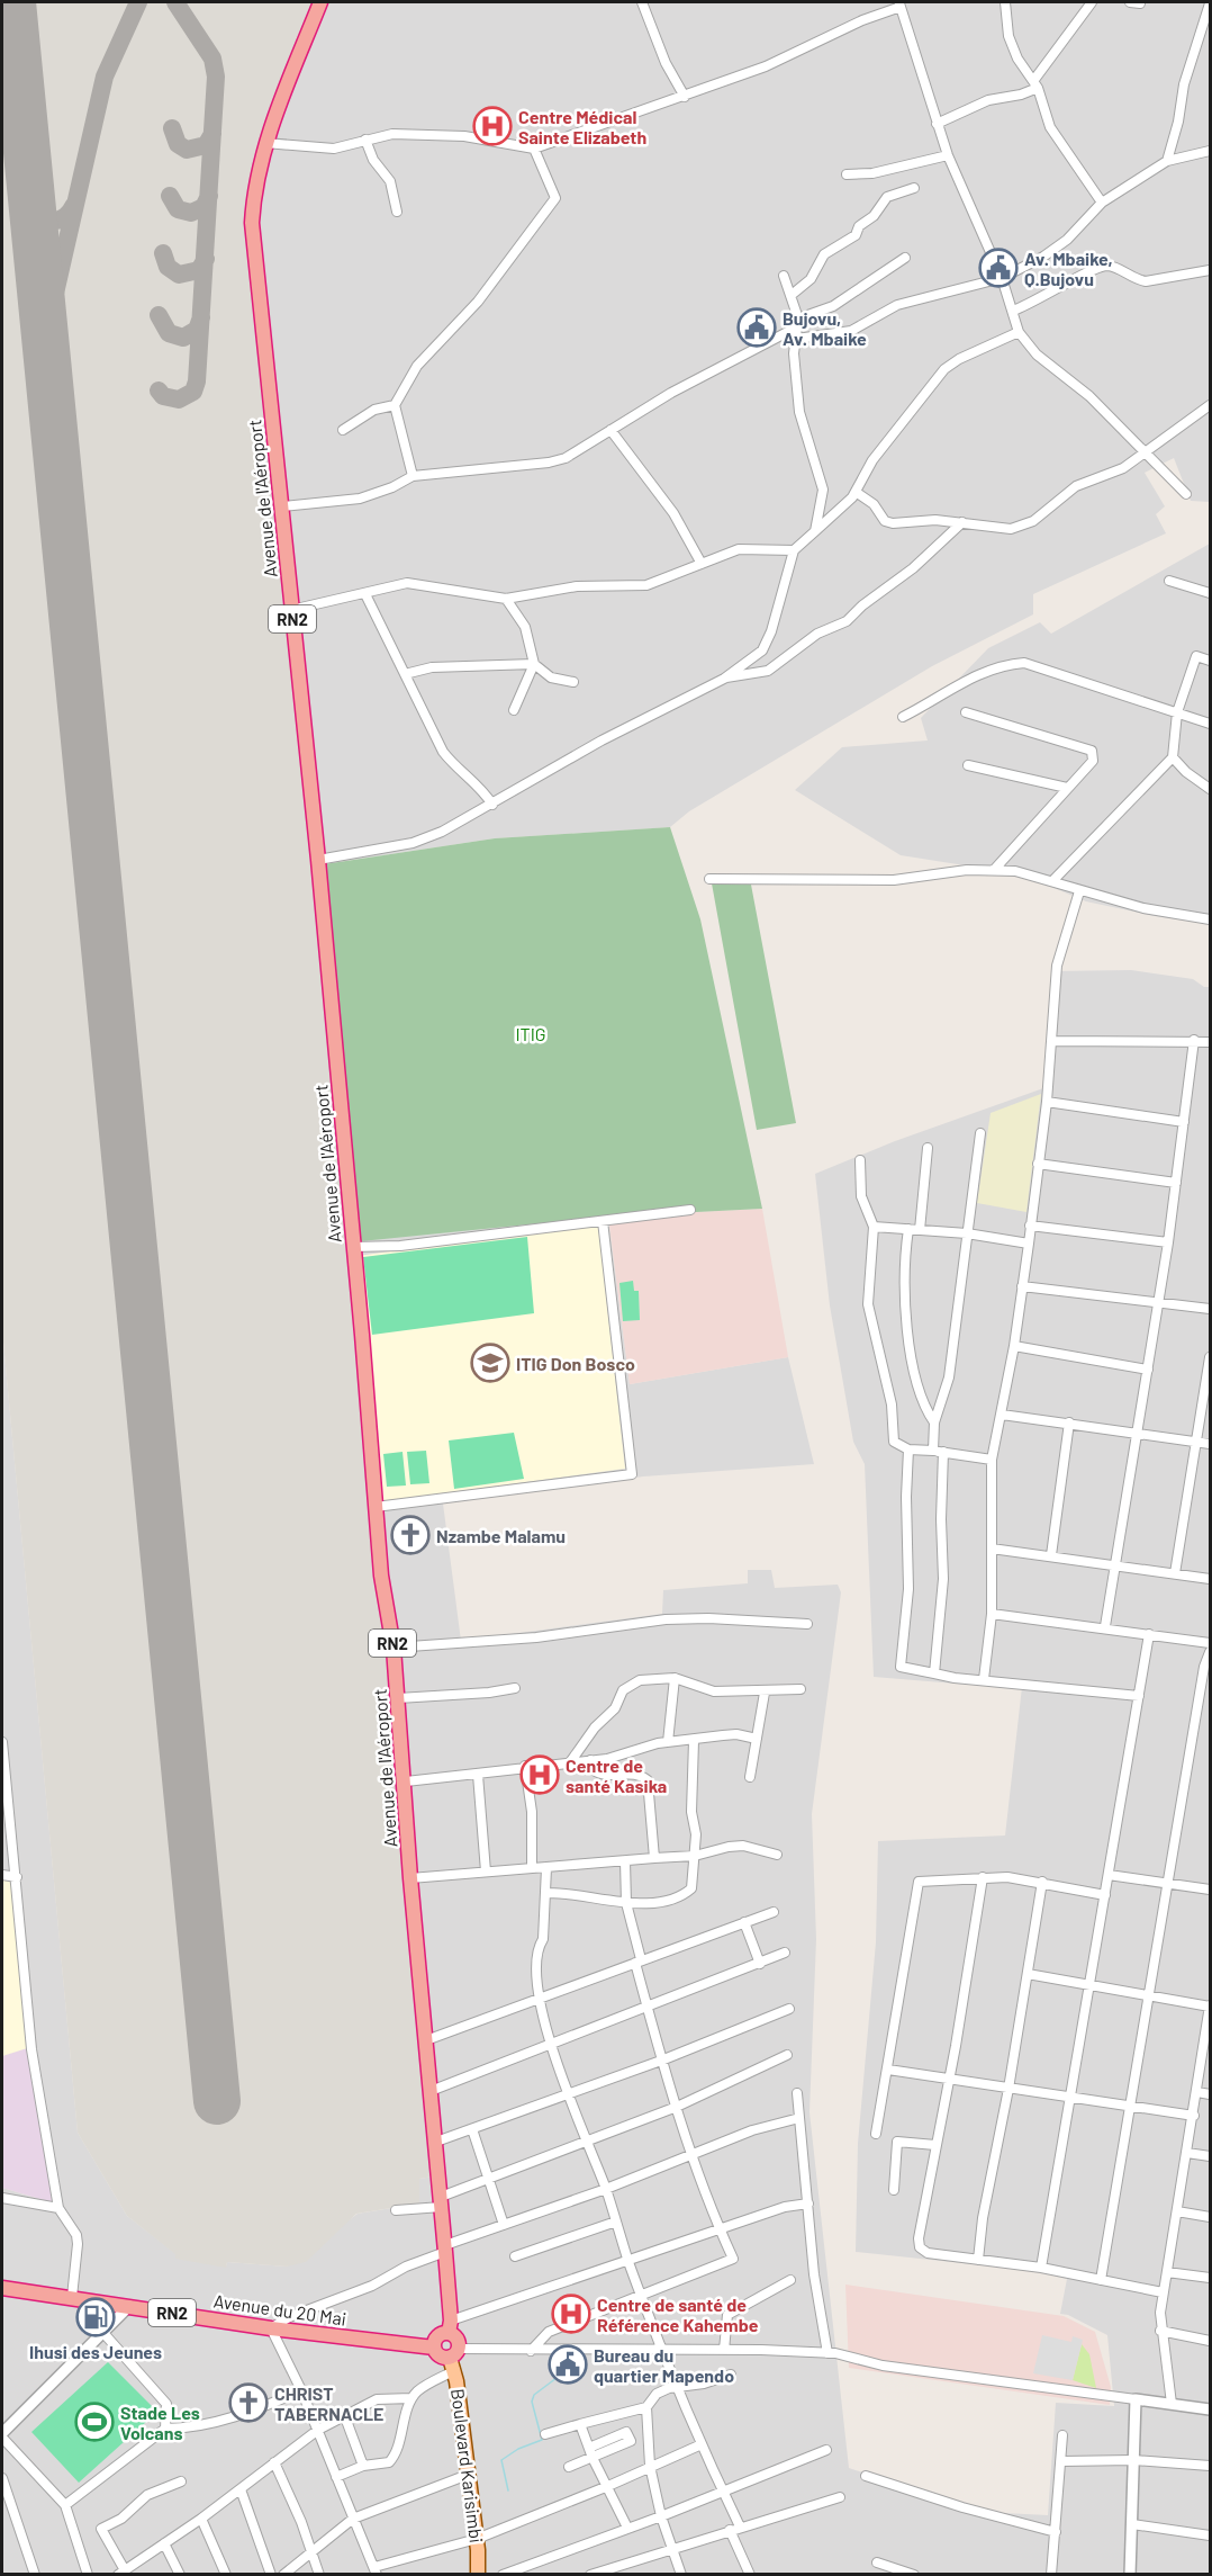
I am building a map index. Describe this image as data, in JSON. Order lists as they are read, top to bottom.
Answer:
{
  "streets": {
    "highway": ["Avenue de l'Aéroport", "RN2", "Avenue du 20 Mai"],
    "main road": ["Boulevard Karisimbi"]
  },
  "crossings": [
    ["Avenue de l'Aéroport", "RN2"],
    ["RN2", "Avenue du 20 Mai"],
    ["RN2", "Boulevard Karisimbi"]
  ],
  "parks": ["ITIG"],
  "places": {
    "hospital": ["Centre Médical Sainte Elizabeth", "Centre de santé Kasika", "Centre de santé de Référence Kahembe"],
    "public building": ["Av. Mbaike, Q.Bujovu", "Bujovu, Av. Mbaike", "Bureau du quartier Mapendo"],
    "school or university": ["ITIG Don Bosco"],
    "church": ["Nzambe Malamu", "CHRIST TABERNACLE"],
    "fuel station": ["Ihusi des Jeunes"],
    "sports": ["Stade Les Volcans"]
  }
}
